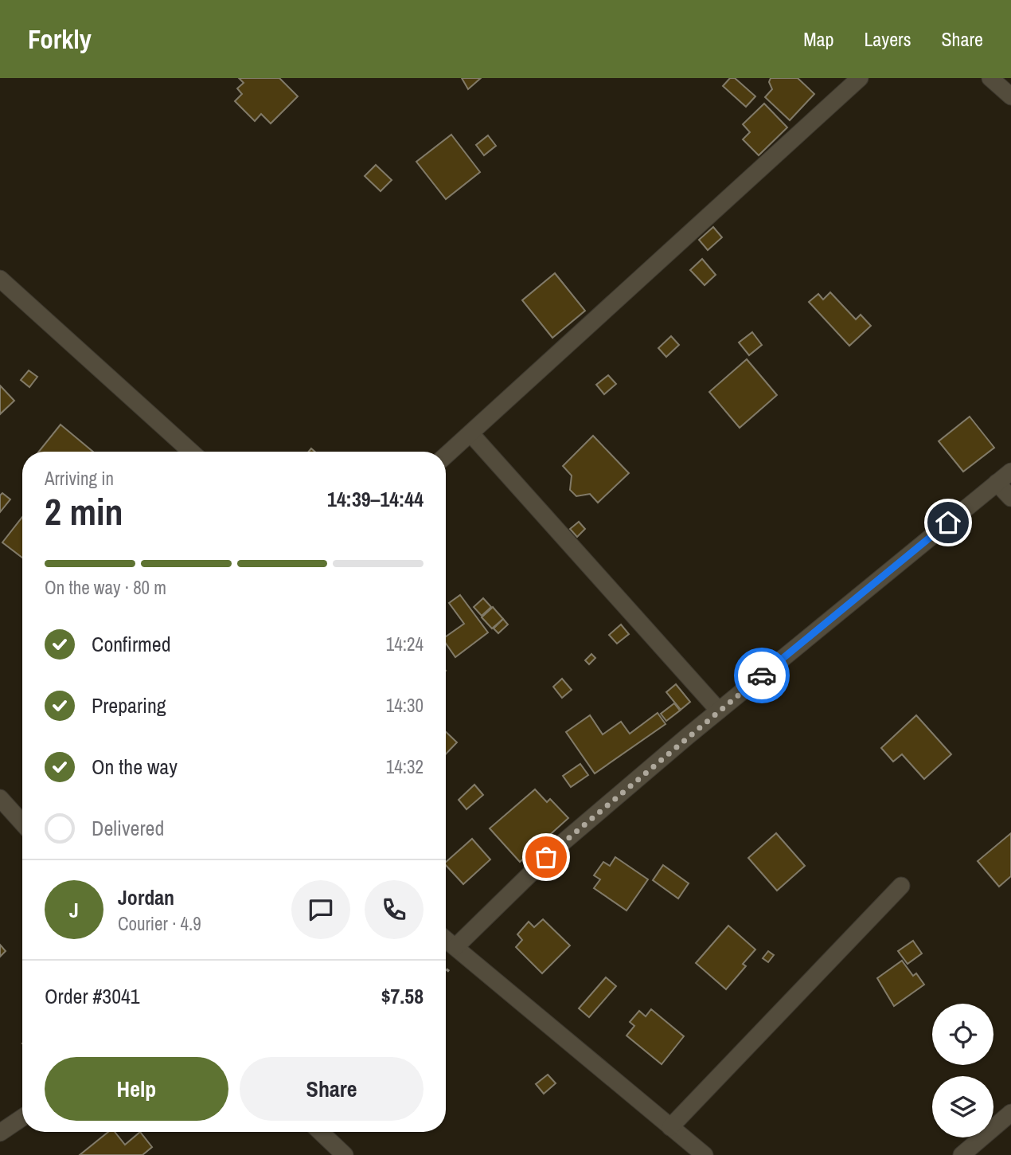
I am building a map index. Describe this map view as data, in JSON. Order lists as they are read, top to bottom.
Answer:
{
  "page": {
    "header": "Forkly",
    "nav": ["Map", "Layers", "Share"],
    "heading": ["2 min", "Arriving in", "14:39–14:44"],
    "panel": [
      "Jordan",
      "Courier · 4.9",
      "Order #3041",
      "$7.58"
    ],
    "bar": "On the way · 80 m",
    "list": [
      ["Confirmed", "14:24"],
      ["Preparing", "14:30"],
      ["On the way", "14:32"],
      "Delivered"
    ],
    "round": "J",
    "buttons": ["Help", "Share"]
  }
}
